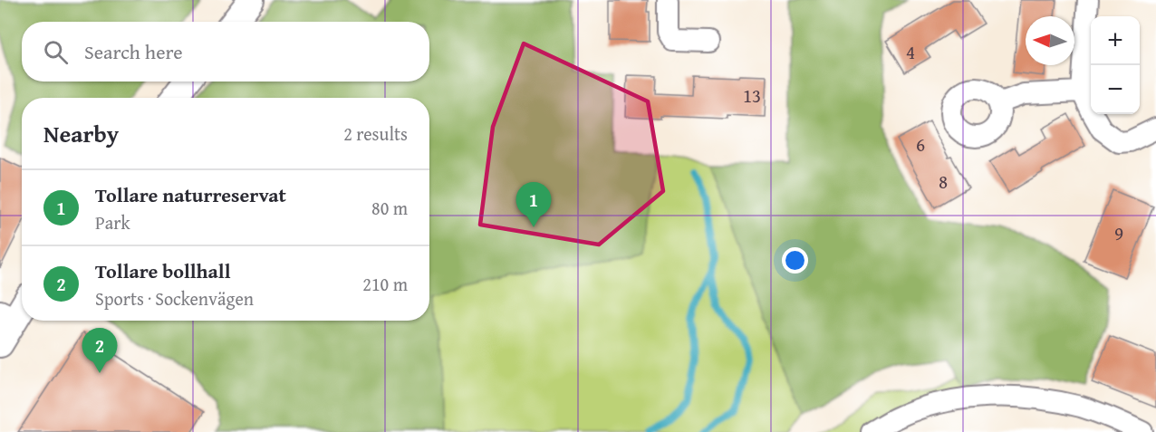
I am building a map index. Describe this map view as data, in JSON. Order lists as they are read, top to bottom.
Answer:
{
  "house_numbers": [
    "4",
    "13",
    "6",
    "8",
    "9"
  ],
  "north": "left",
  "page": {
    "map_buttons": ["+", "−"],
    "search": "Search here",
    "heading": ["Nearby", "2 results"],
    "list": [
      {
        "mark": "1",
        "name": "Tollare naturreservat",
        "note": "Park",
        "value": "80 m"
      },
      {
        "mark": "2",
        "name": "Tollare bollhall",
        "note": "Sports · Sockenvägen",
        "value": "210 m"
      }
    ],
    "pins": ["1", "2"]
  }
}
